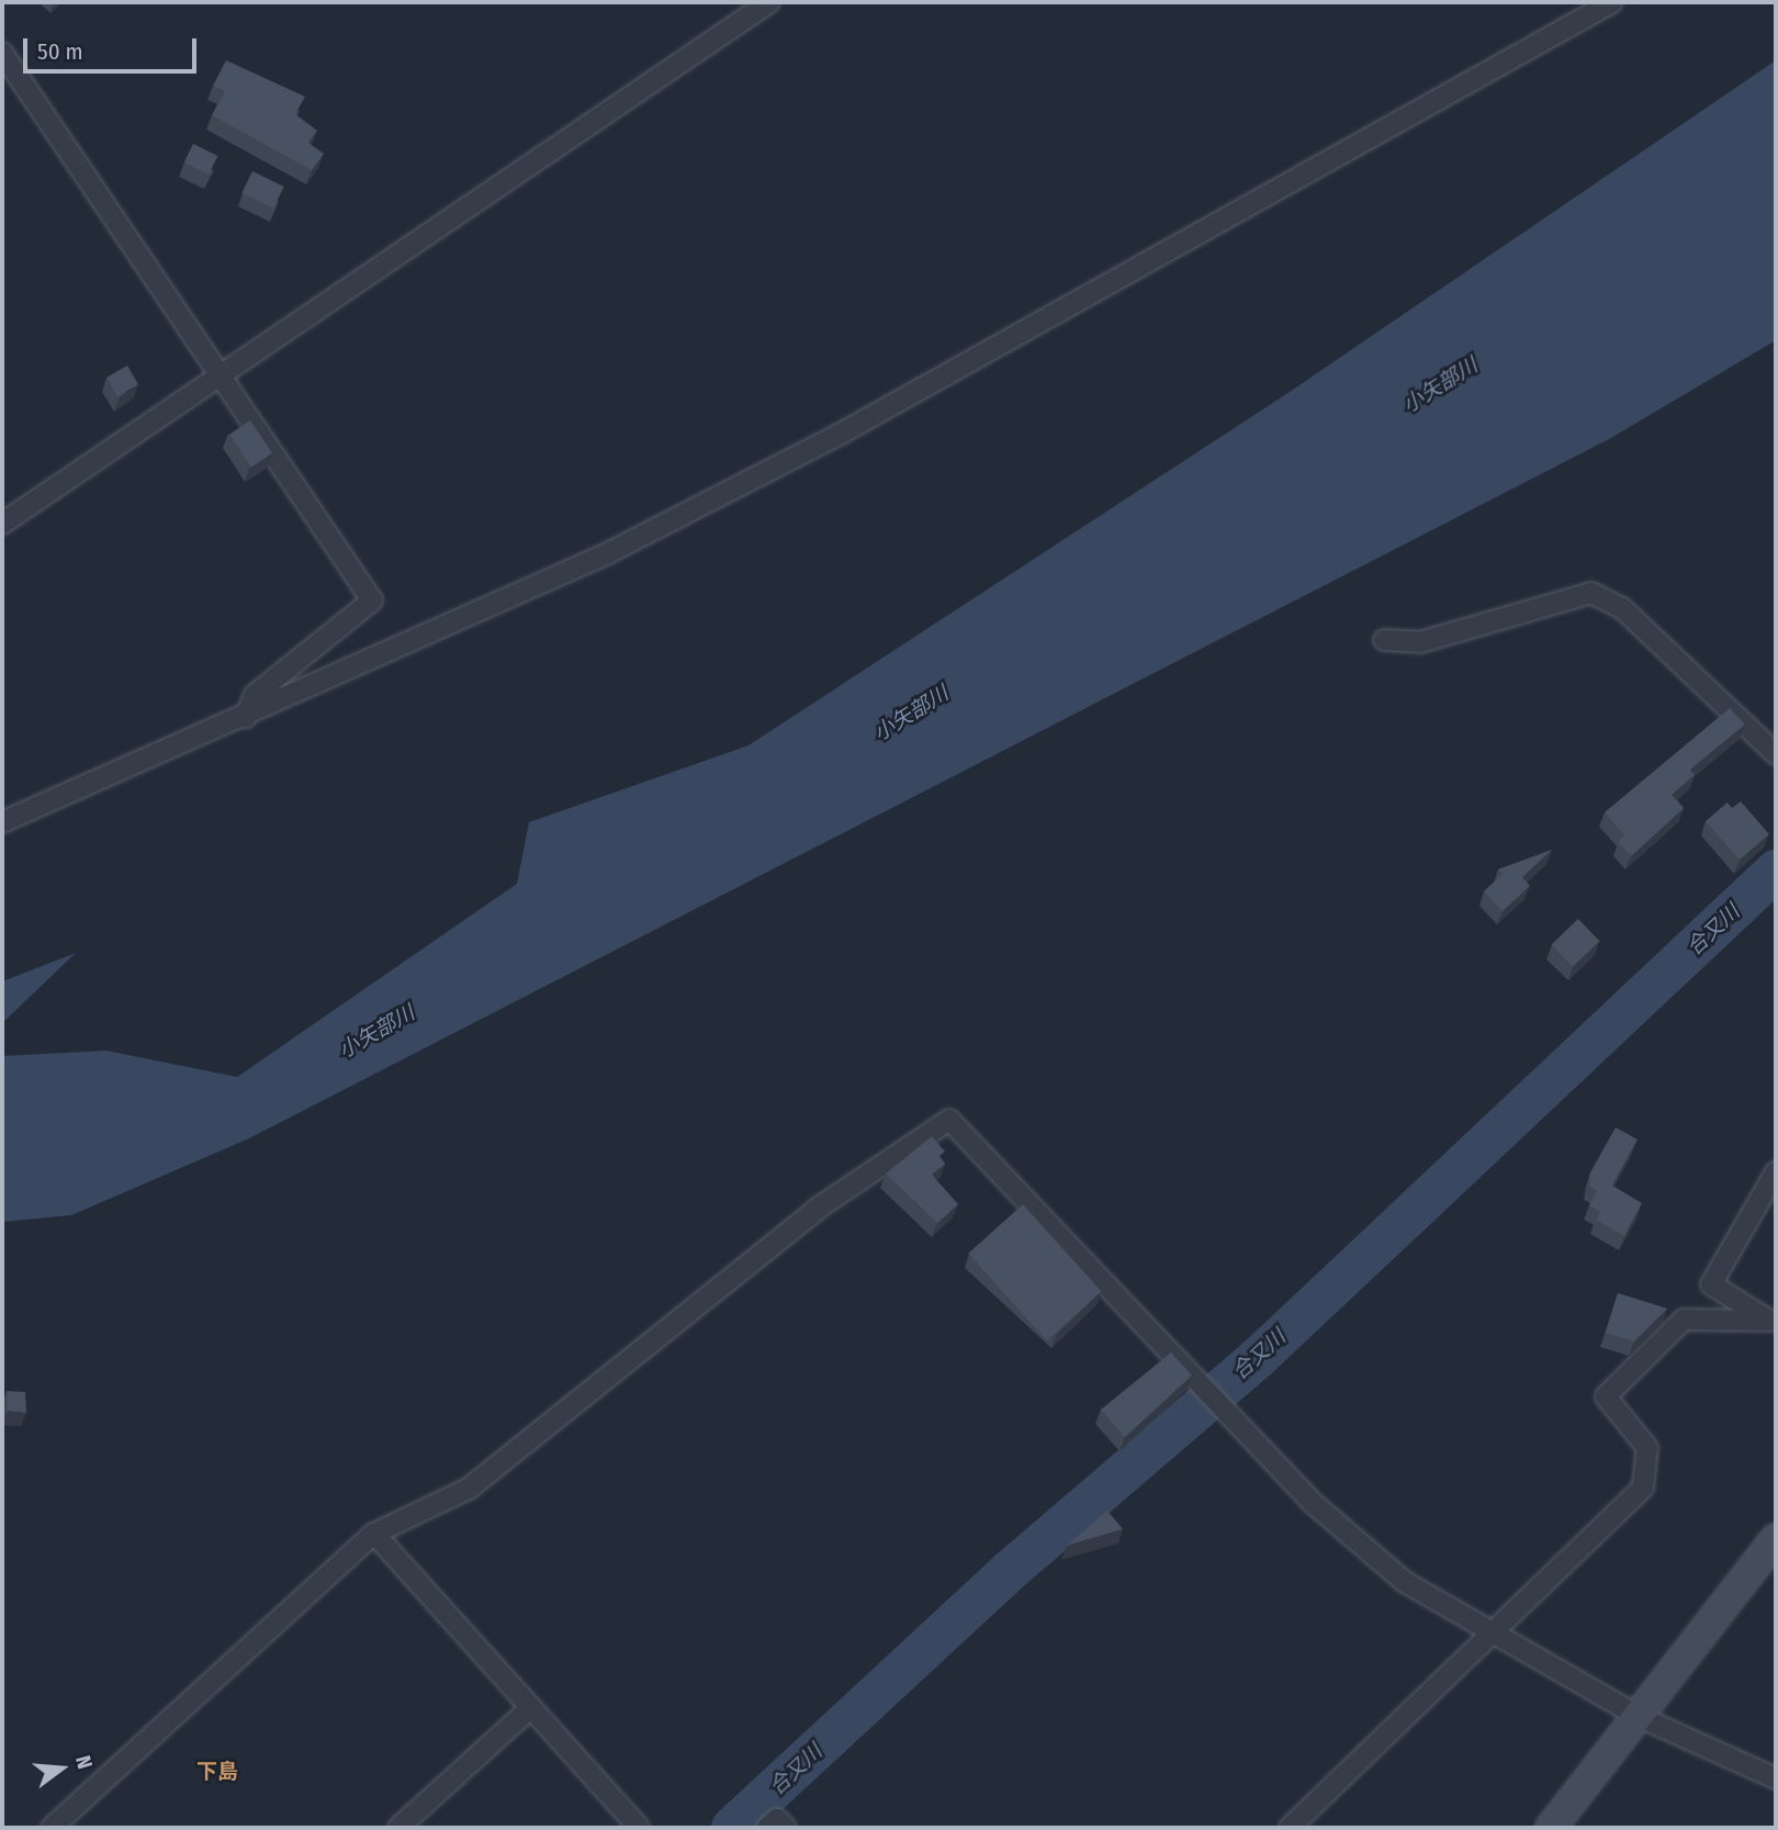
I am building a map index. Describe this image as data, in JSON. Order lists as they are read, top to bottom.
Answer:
{
  "districts": ["下島"],
  "water": ["小矢部川", "合又川"],
  "scale_bar": "50 m",
  "north": "right"
}
